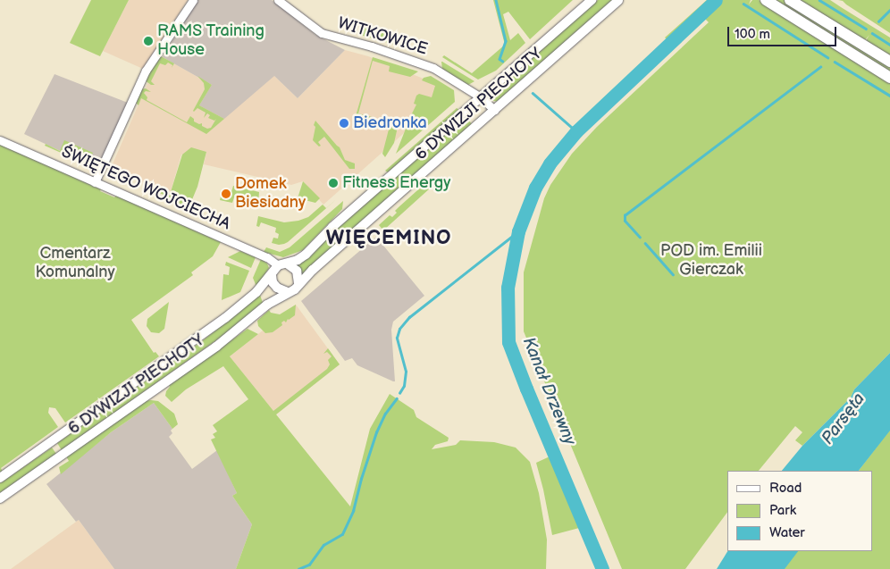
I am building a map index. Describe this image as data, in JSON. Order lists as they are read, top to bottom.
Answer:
{
  "streets": {
    "street": ["WITKOWICE", "6 DYWIZJI PIECHOTY", "ŚWIĘTEGO WOJCIECHA"]
  },
  "crossings": [
    ["WITKOWICE", "6 DYWIZJI PIECHOTY"],
    ["6 DYWIZJI PIECHOTY", "ŚWIĘTEGO WOJCIECHA"]
  ],
  "districts": ["WIĘCEMINO"],
  "water": ["Kanał Drzewny", "Parsęta"],
  "parks": ["POD im. Emilii Gierczak", "Cmentarz Komunalny"],
  "places": [
    "RAMS Training House",
    "Biedronka",
    "Fitness Energy",
    "Domek Biesiadny"
  ],
  "legend": ["Road", "Park", "Water"],
  "scale_bar": "100 m"
}
